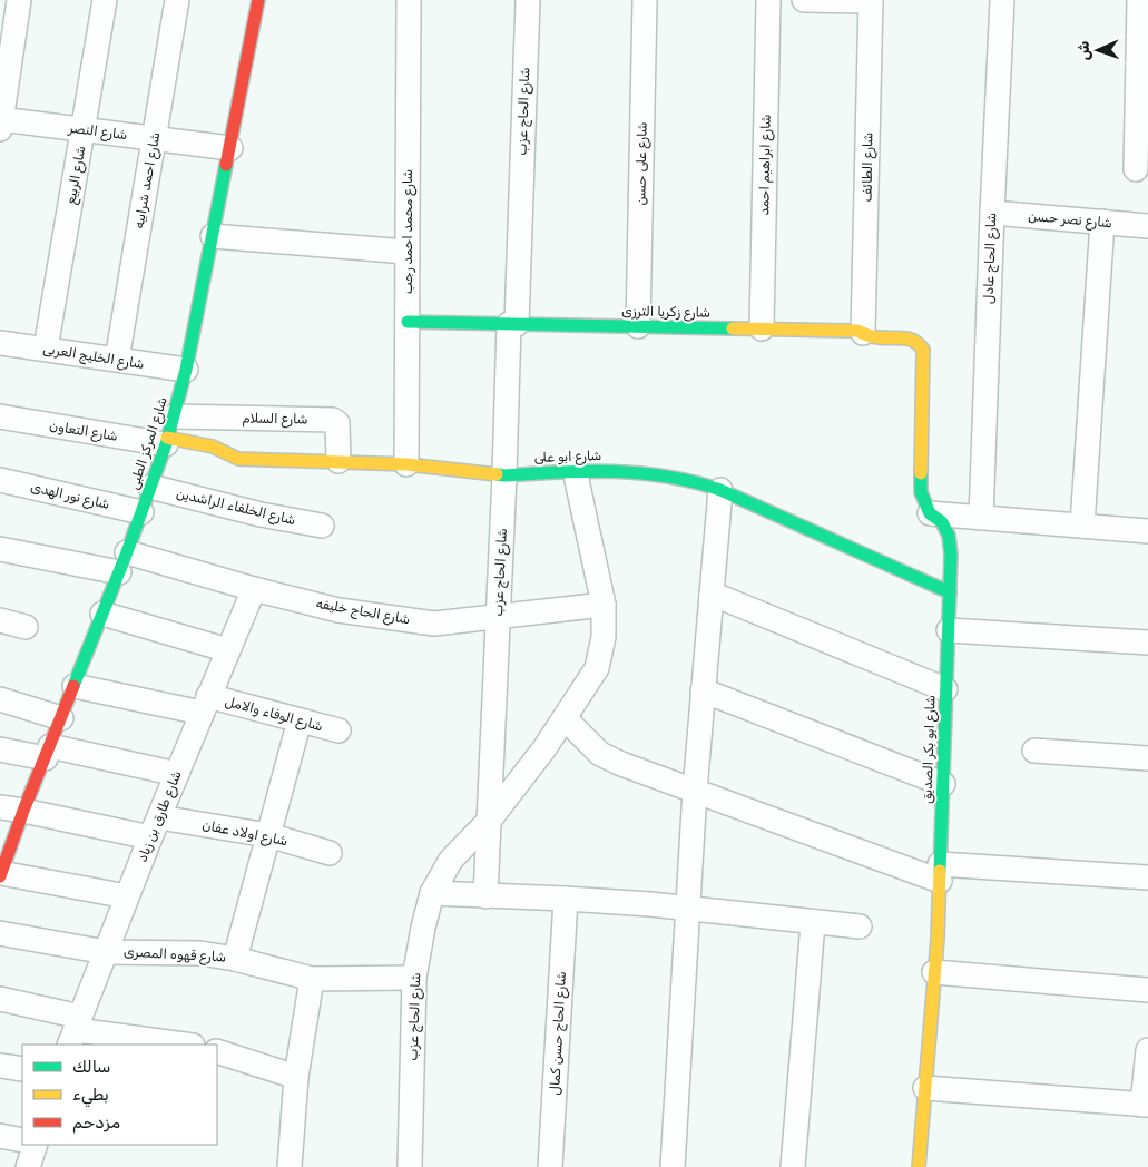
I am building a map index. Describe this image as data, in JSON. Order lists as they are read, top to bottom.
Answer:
{
  "streets": {
    "street": [
      "شارع الحاج عزب",
      "شارع النصر",
      "شارع على حسن",
      "شارع ابراهيم احمد",
      "شارع الطائف",
      "شارع الربيع",
      "شارع احمد شرابيه",
      "شارع نصر حسن",
      "شارع محمد احمد رجب",
      "شارع الحاج عادل",
      "شارع زكريا الترزى",
      "شارع الخليج العربى",
      "شارع السلام",
      "شارع التعاون",
      "شارع المركز الطبى",
      "شارع ابو على",
      "شارع نور الهدى",
      "شارع الخلفاء الراشدين",
      "شارع الحاج خليفه",
      "شارع الوفاء والامل",
      "شارع ابو بكر الصديق",
      "شارع طارق بن زياد",
      "شارع اولاد عفان",
      "شارع قهوه المصرى",
      "شارع الحاج حسن كمال"
    ]
  },
  "crossings": [
    ["شارع الحاج عزب", "شارع زكريا الترزى"],
    ["شارع الحاج عزب", "شارع ابو على"],
    ["شارع الحاج عزب", "شارع الحاج خليفه"],
    ["شارع الحاج عزب", "شارع قهوه المصرى"],
    ["شارع النصر", "شارع الربيع"],
    ["شارع النصر", "شارع احمد شرابيه"],
    ["شارع النصر", "شارع المركز الطبى"],
    ["شارع على حسن", "شارع زكريا الترزى"],
    ["شارع ابراهيم احمد", "شارع زكريا الترزى"],
    ["شارع الطائف", "شارع زكريا الترزى"],
    ["شارع الربيع", "شارع الخليج العربى"],
    ["شارع احمد شرابيه", "شارع الخليج العربى"],
    ["شارع نصر حسن", "شارع الحاج عادل"],
    ["شارع محمد احمد رجب", "شارع زكريا الترزى"],
    ["شارع محمد احمد رجب", "شارع ابو على"],
    ["شارع زكريا الترزى", "شارع ابو بكر الصديق"],
    ["شارع الخليج العربى", "شارع المركز الطبى"],
    ["شارع السلام", "شارع التعاون"],
    ["شارع السلام", "شارع المركز الطبى"],
    ["شارع السلام", "شارع ابو على"],
    ["شارع التعاون", "شارع المركز الطبى"],
    ["شارع التعاون", "شارع ابو على"],
    ["شارع المركز الطبى", "شارع ابو على"],
    ["شارع المركز الطبى", "شارع نور الهدى"],
    ["شارع المركز الطبى", "شارع الخلفاء الراشدين"],
    ["شارع المركز الطبى", "شارع الحاج خليفه"],
    ["شارع المركز الطبى", "شارع الوفاء والامل"],
    ["شارع المركز الطبى", "شارع اولاد عفان"],
    ["شارع ابو على", "شارع ابو بكر الصديق"],
    ["شارع الحاج خليفه", "شارع طارق بن زياد"],
    ["شارع الوفاء والامل", "شارع طارق بن زياد"],
    ["شارع طارق بن زياد", "شارع اولاد عفان"],
    ["شارع طارق بن زياد", "شارع قهوه المصرى"]
  ],
  "legend": ["سالك", "بطيء", "مزدحم"],
  "north": "left"
}
